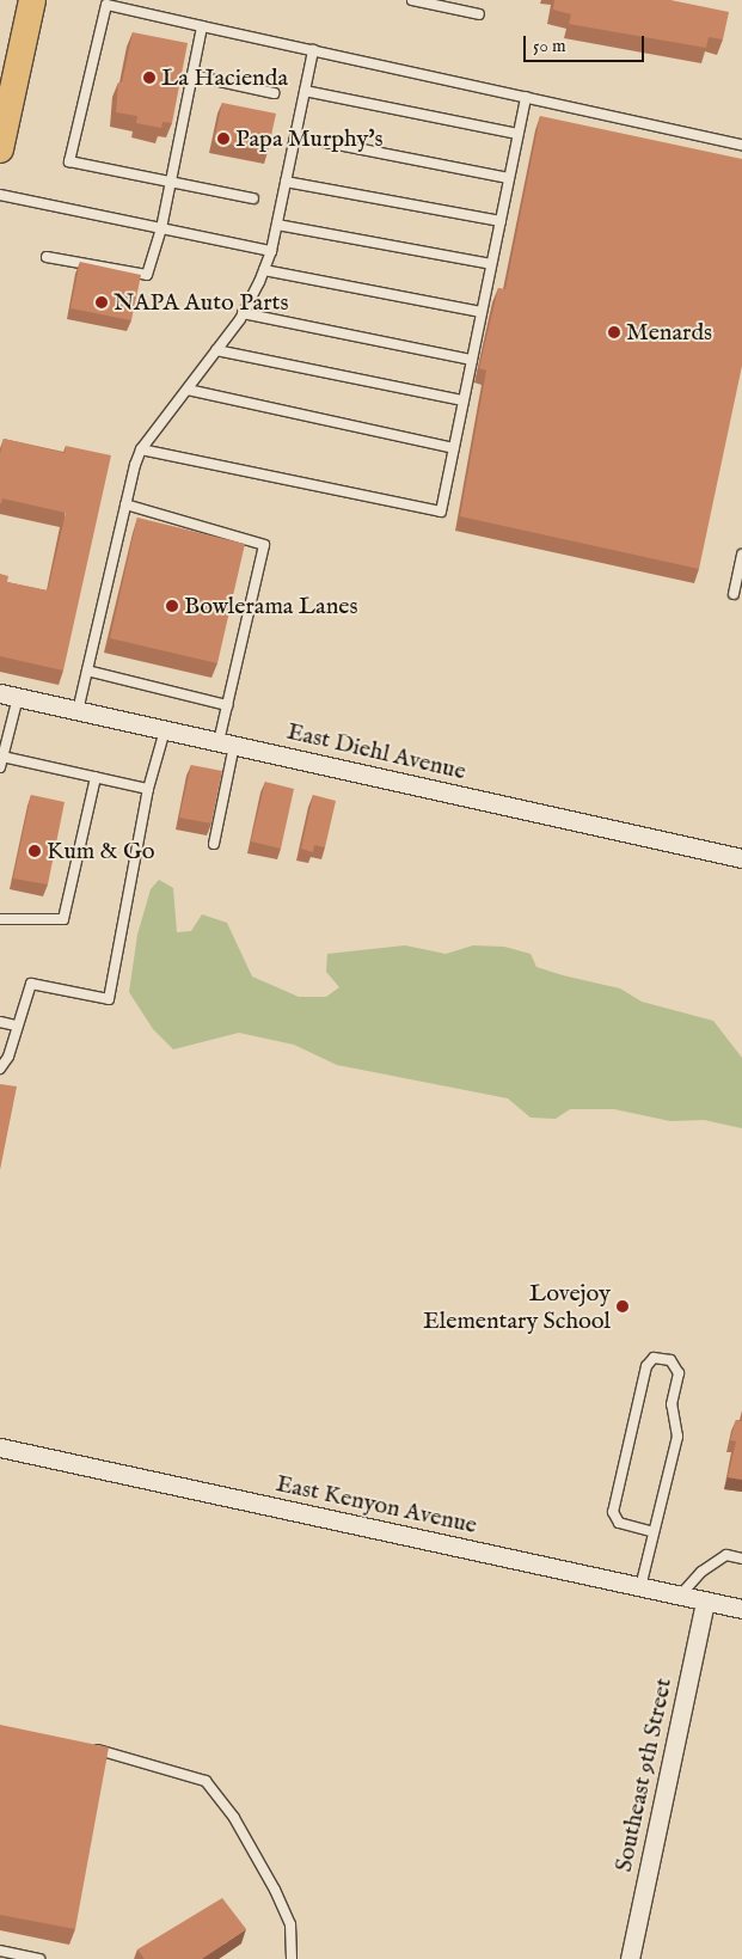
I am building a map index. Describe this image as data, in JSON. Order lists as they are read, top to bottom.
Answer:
{
  "streets": {
    "street": ["East Diehl Avenue", "East Kenyon Avenue", "Southeast 9th Street"]
  },
  "crossings": [
    ["East Kenyon Avenue", "Southeast 9th Street"]
  ],
  "places": [
    "La Hacienda",
    "Papa Murphy's",
    "NAPA Auto Parts",
    "Menards",
    "Bowlerama Lanes",
    "Kum & Go",
    "Lovejoy Elementary School"
  ],
  "scale_bar": "50 m"
}
